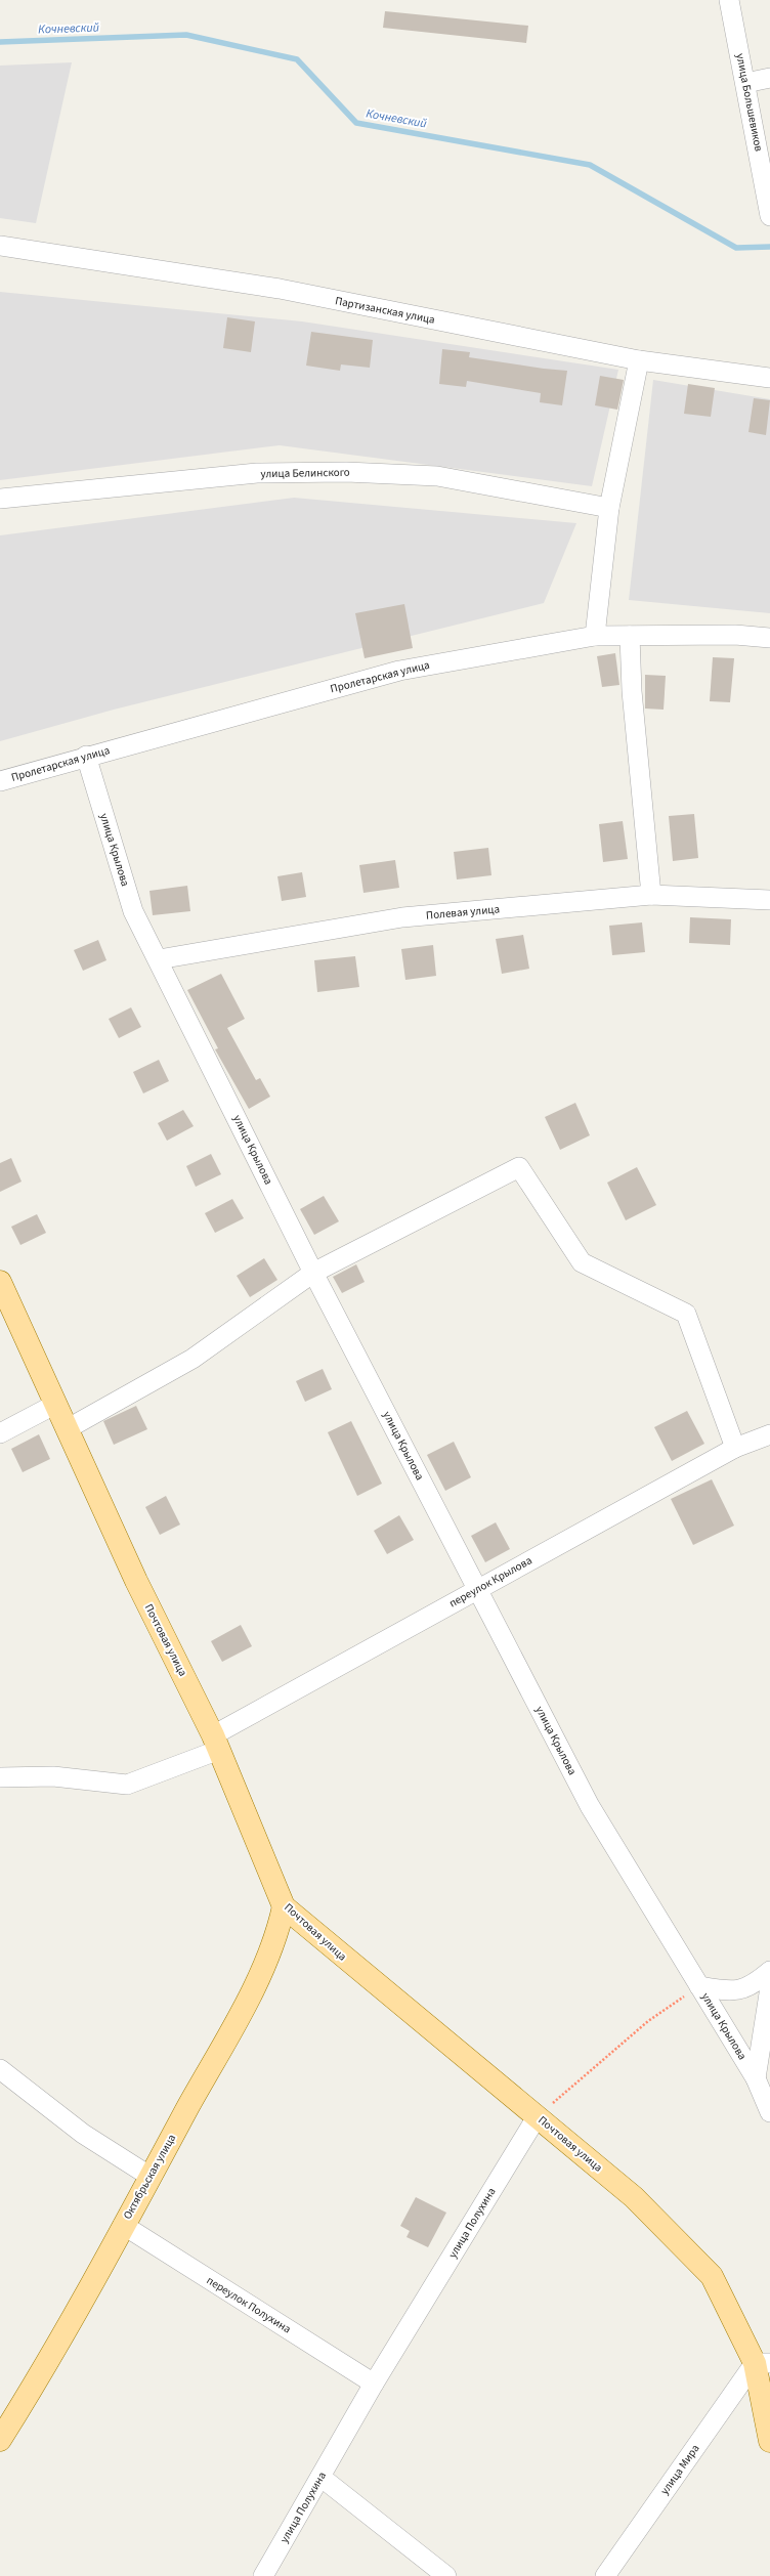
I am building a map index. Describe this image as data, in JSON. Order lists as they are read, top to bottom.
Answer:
{
  "streets": {
    "main road": ["Почтовая улица", "Октябрьская улица"],
    "street": [
      "улица Большевиков",
      "Партизанская улица",
      "улица Белинского",
      "Пролетарская улица",
      "улица Крылова",
      "Полевая улица",
      "переулок Крылова",
      "улица Полухина",
      "переулок Полухина",
      "улица Мира"
    ]
  },
  "crossings": [
    ["Пролетарская улица", "улица Крылова"],
    ["улица Крылова", "Полевая улица"],
    ["улица Крылова", "переулок Крылова"],
    ["переулок Крылова", "Почтовая улица"],
    ["Почтовая улица", "Октябрьская улица"],
    ["Почтовая улица", "улица Полухина"],
    ["Почтовая улица", "улица Мира"],
    ["Октябрьская улица", "переулок Полухина"],
    ["улица Полухина", "переулок Полухина"]
  ],
  "water": ["Кочневский"]
}
